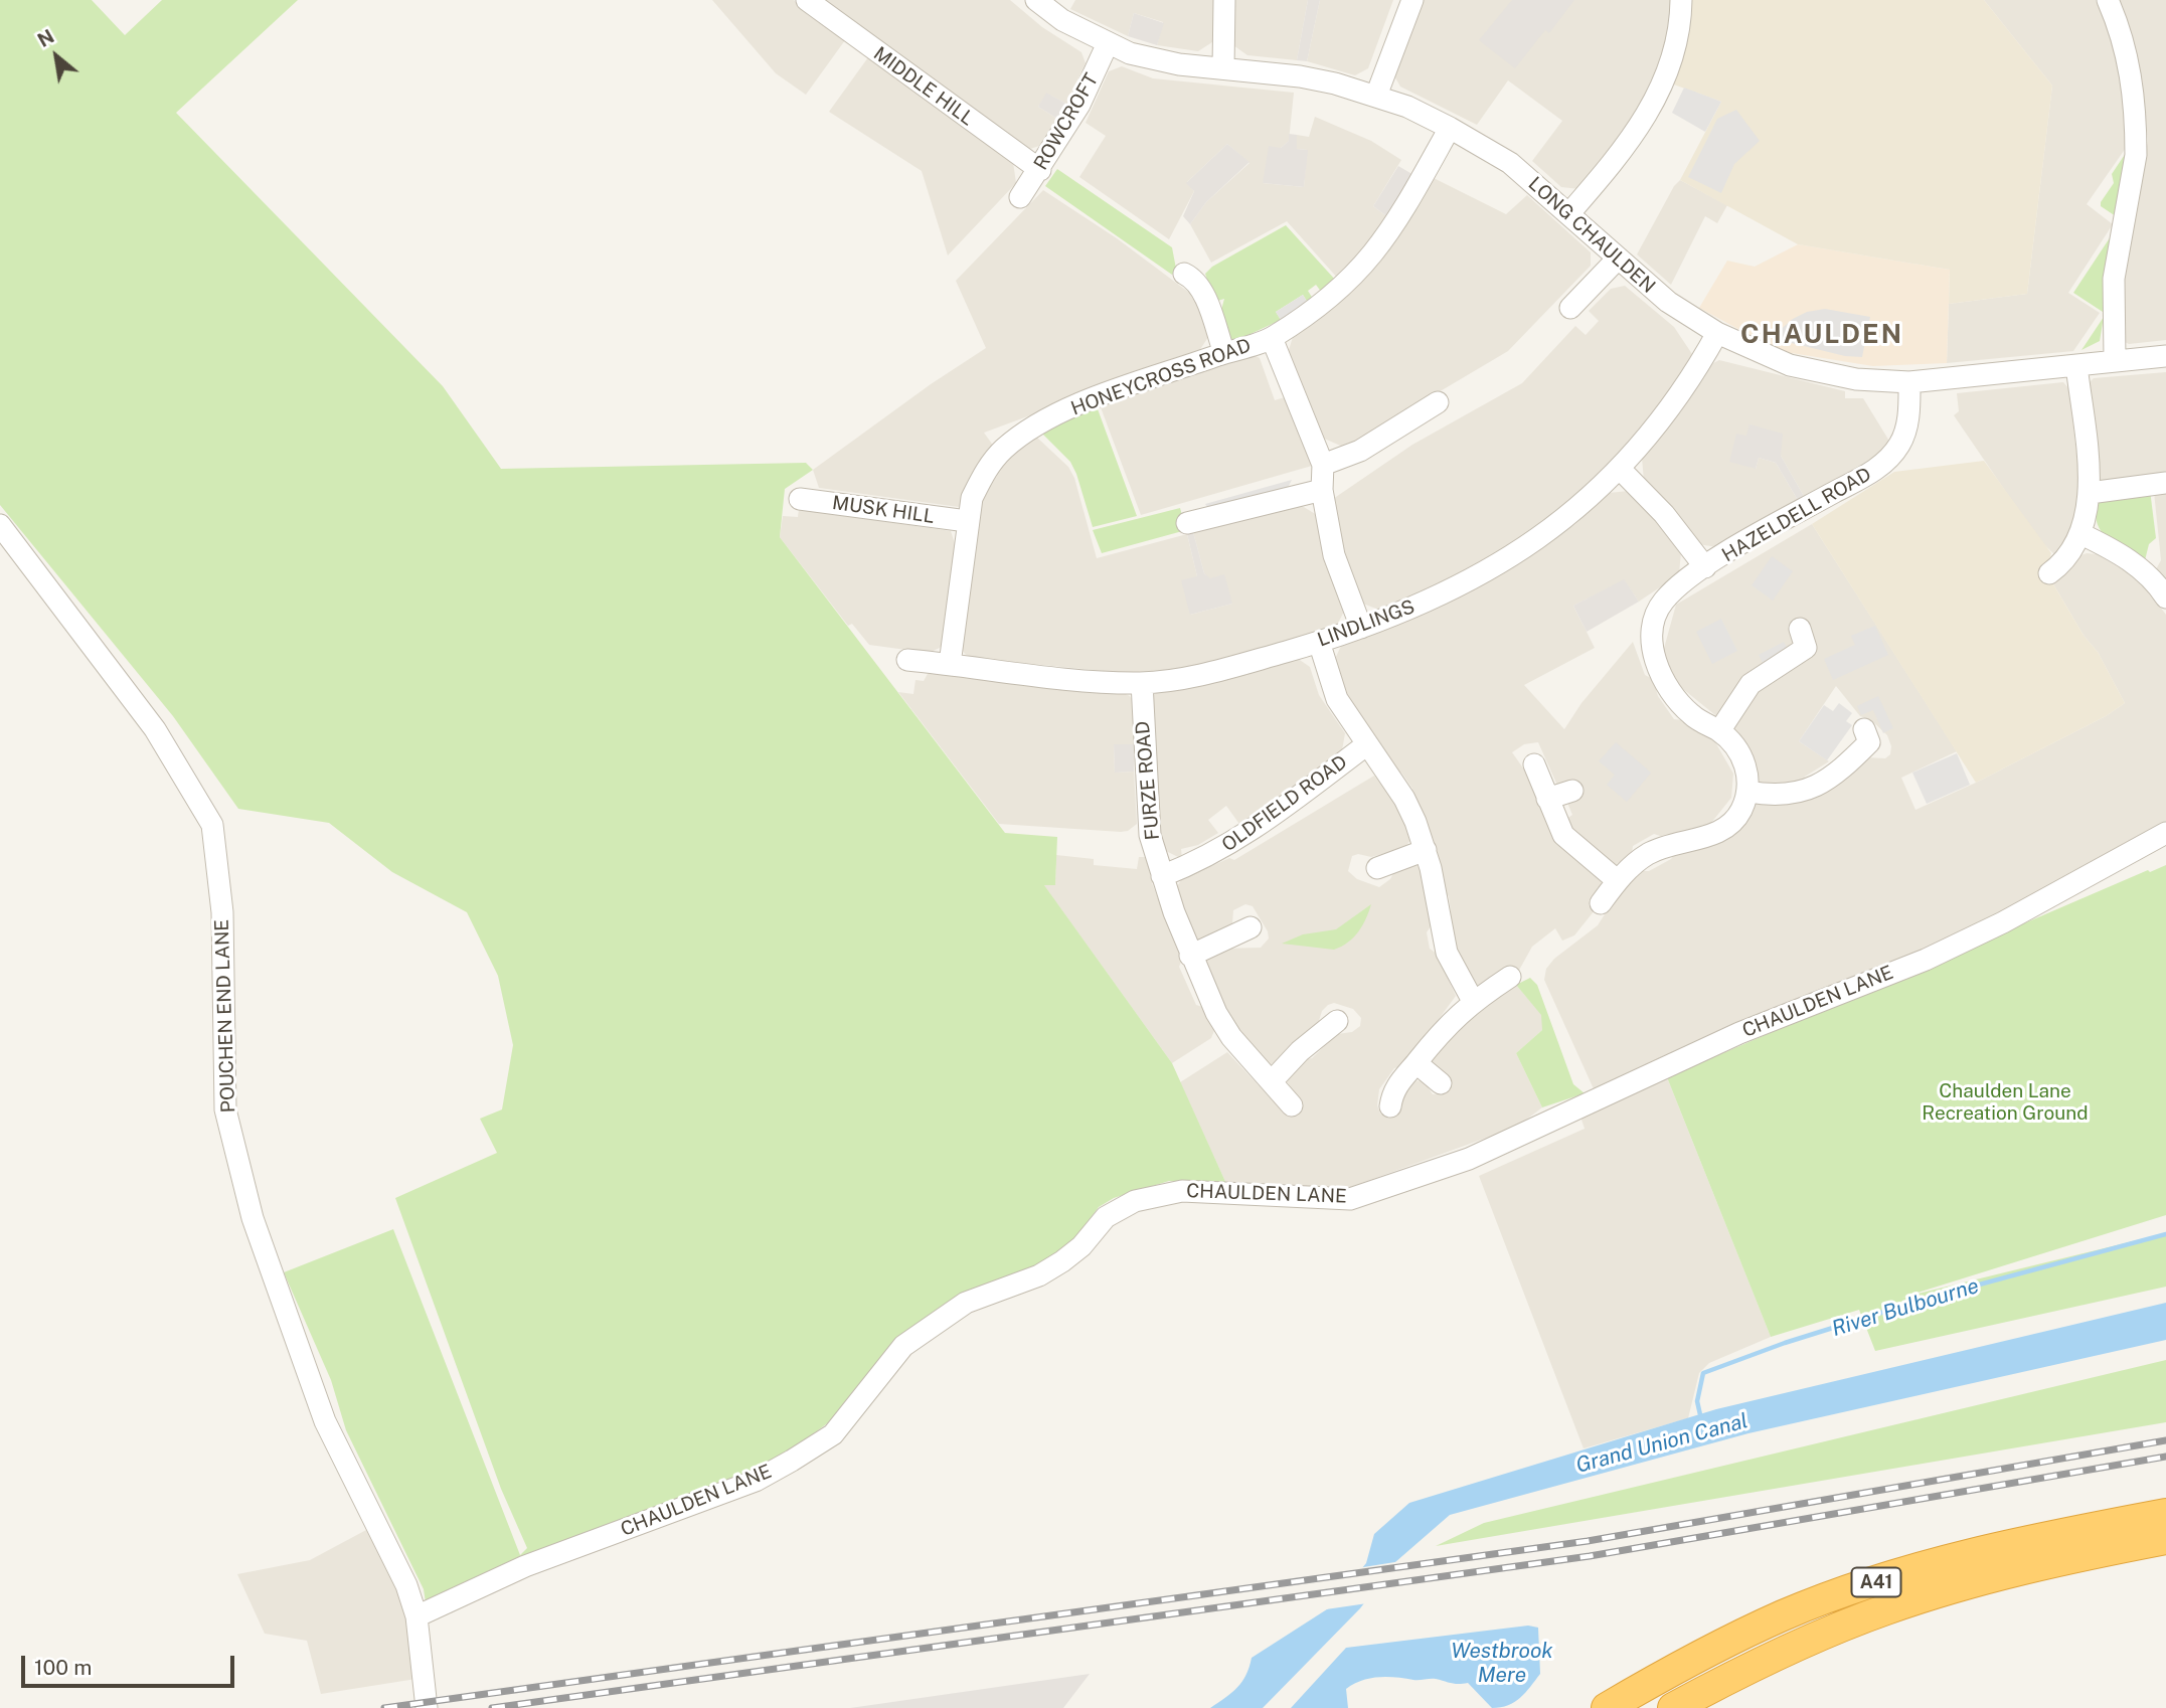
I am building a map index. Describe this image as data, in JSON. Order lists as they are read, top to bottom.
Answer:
{
  "streets": {
    "highway": ["A41"],
    "street": [
      "MIDDLE HILL",
      "ROWCROFT",
      "LONG CHAULDEN",
      "HONEYCROSS ROAD",
      "MUSK HILL",
      "HAZELDELL ROAD",
      "LINDLINGS",
      "FURZE ROAD",
      "OLDFIELD ROAD",
      "CHAULDEN LANE",
      "POUCHEN END LANE"
    ]
  },
  "crossings": [
    ["MIDDLE HILL", "ROWCROFT"],
    ["ROWCROFT", "LONG CHAULDEN"],
    ["LONG CHAULDEN", "HONEYCROSS ROAD"],
    ["LONG CHAULDEN", "HAZELDELL ROAD"],
    ["LONG CHAULDEN", "LINDLINGS"],
    ["HONEYCROSS ROAD", "MUSK HILL"],
    ["HONEYCROSS ROAD", "LINDLINGS"],
    ["LINDLINGS", "FURZE ROAD"],
    ["FURZE ROAD", "OLDFIELD ROAD"],
    ["CHAULDEN LANE", "POUCHEN END LANE"]
  ],
  "districts": ["CHAULDEN"],
  "water": ["River Bulbourne", "Grand Union Canal", "Westbrook Mere"],
  "parks": ["Chaulden Lane Recreation Ground"],
  "scale_bar": "100 m",
  "north": "top left"
}
